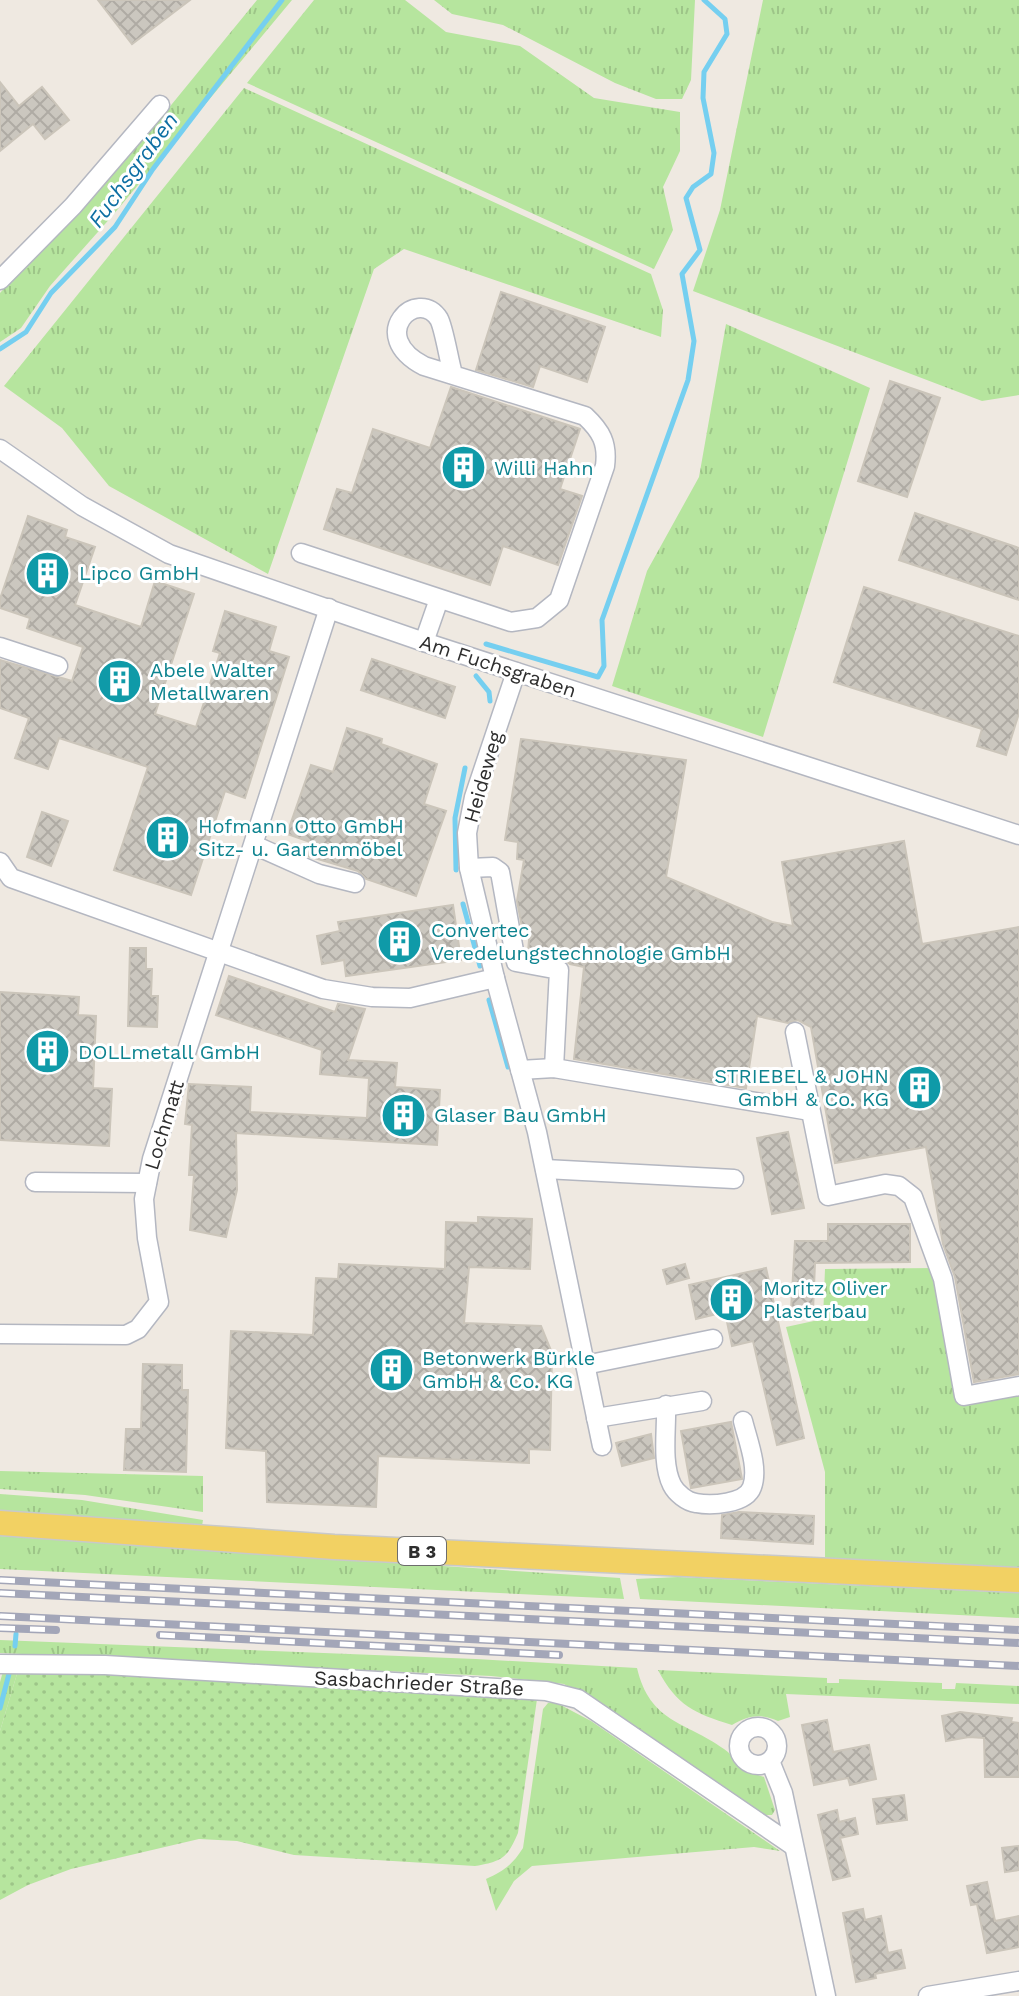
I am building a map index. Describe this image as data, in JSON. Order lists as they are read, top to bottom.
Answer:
{
  "streets": {
    "main road": ["B 3"],
    "street": [
      "Am Fuchsgraben",
      "Heideweg",
      "Lochmatt",
      "Sasbachrieder Straße"
    ]
  },
  "crossings": [
    ["Am Fuchsgraben", "Heideweg"],
    ["Am Fuchsgraben", "Lochmatt"]
  ],
  "water": ["Fuchsgraben"],
  "places": {
    "building": [
      "Willi Hahn",
      "Lipco GmbH",
      "Abele Walter Metallwaren",
      "Hofmann Otto GmbH Sitz- u. Gartenmöbel",
      "Convertec Veredelungstechnologie GmbH",
      "DOLLmetall GmbH",
      "STRIEBEL & JOHN GmbH & Co. KG",
      "Glaser Bau GmbH",
      "Moritz Oliver Plasterbau",
      "Betonwerk Bürkle GmbH & Co. KG"
    ]
  }
}
